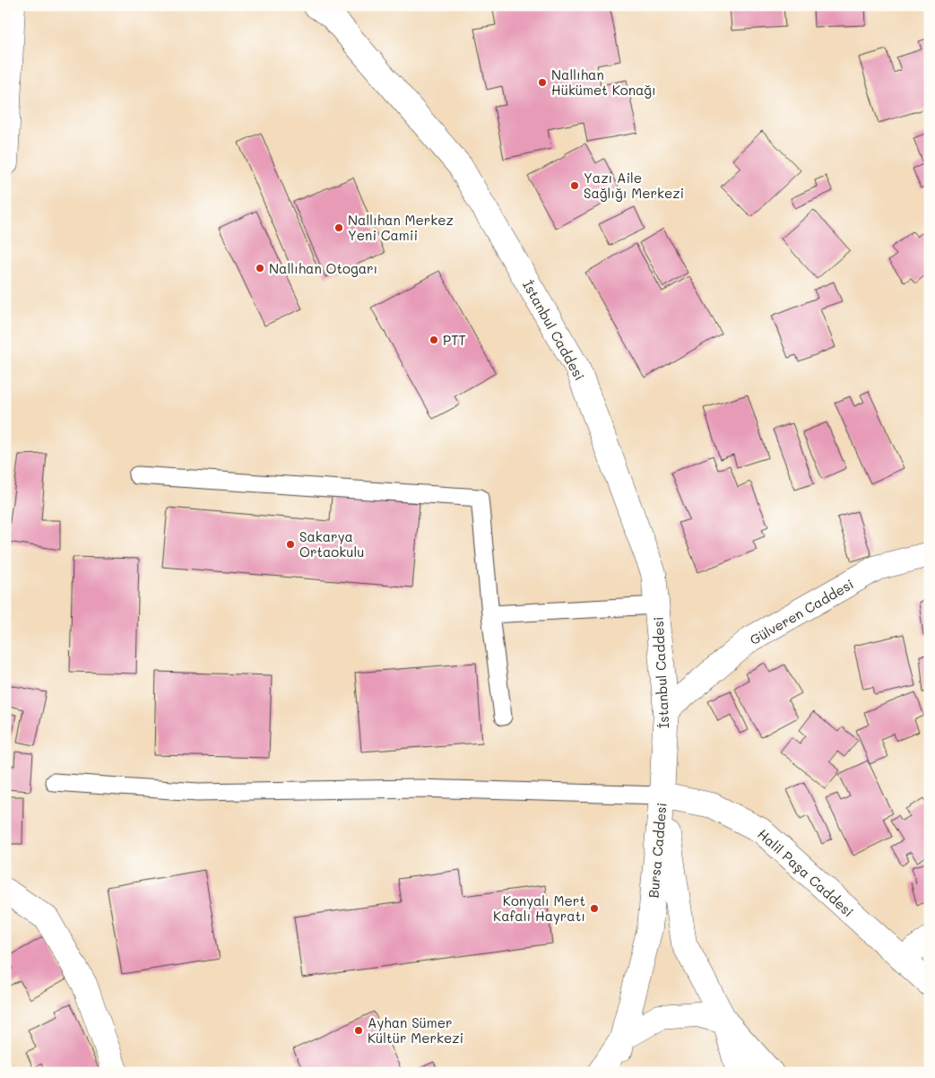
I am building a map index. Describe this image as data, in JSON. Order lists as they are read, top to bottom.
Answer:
{
  "streets": {
    "street": [
      "İstanbul Caddesi",
      "Gülveren Caddesi",
      "Bursa Caddesi",
      "Halil Paşa Caddesi"
    ]
  },
  "crossings": [
    ["İstanbul Caddesi", "Gülveren Caddesi"],
    ["İstanbul Caddesi", "Bursa Caddesi"],
    ["İstanbul Caddesi", "Halil Paşa Caddesi"],
    ["Bursa Caddesi", "Halil Paşa Caddesi"]
  ],
  "places": [
    "Nallıhan Hükümet Konağı",
    "Yazı Aile Sağlığı Merkezi",
    "Nallıhan Merkez Yeni Camii",
    "Nallıhan Otogarı",
    "PTT",
    "Sakarya Ortaokulu",
    "Konyalı Mert Kafalı Hayratı",
    "Ayhan Sümer Kültür Merkezi"
  ]
}
